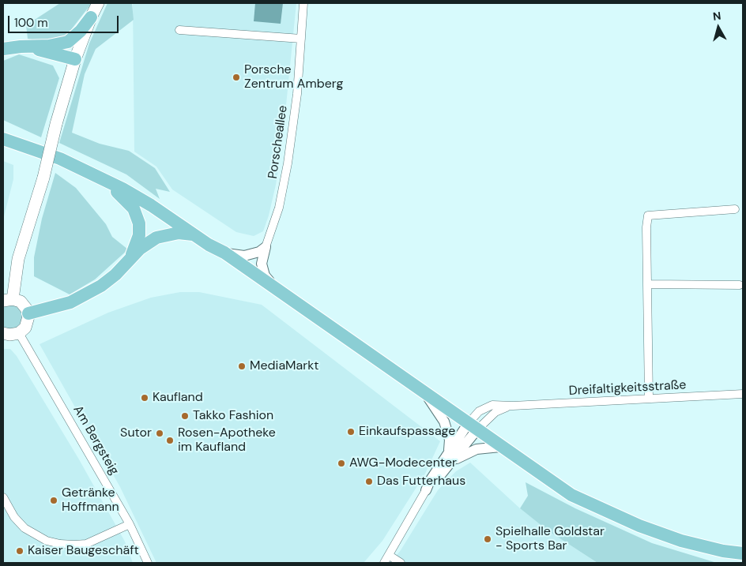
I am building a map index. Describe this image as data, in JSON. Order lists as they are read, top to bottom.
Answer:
{
  "streets": {
    "street": ["Porscheallee", "Dreifaltigkeitsstraße", "Am Bergsteig"]
  },
  "places": [
    "Porsche Zentrum Amberg",
    "MediaMarkt",
    "Kaufland",
    "Takko Fashion",
    "Einkaufspassage",
    "Sutor",
    "Rosen-Apotheke im Kaufland",
    "AWG-Modecenter",
    "Das Futterhaus",
    "Getränke Hoffmann",
    "Spielhalle Goldstar - Sports Bar",
    "Kaiser Baugeschäft"
  ],
  "scale_bar": "100 m",
  "north": "top"
}
